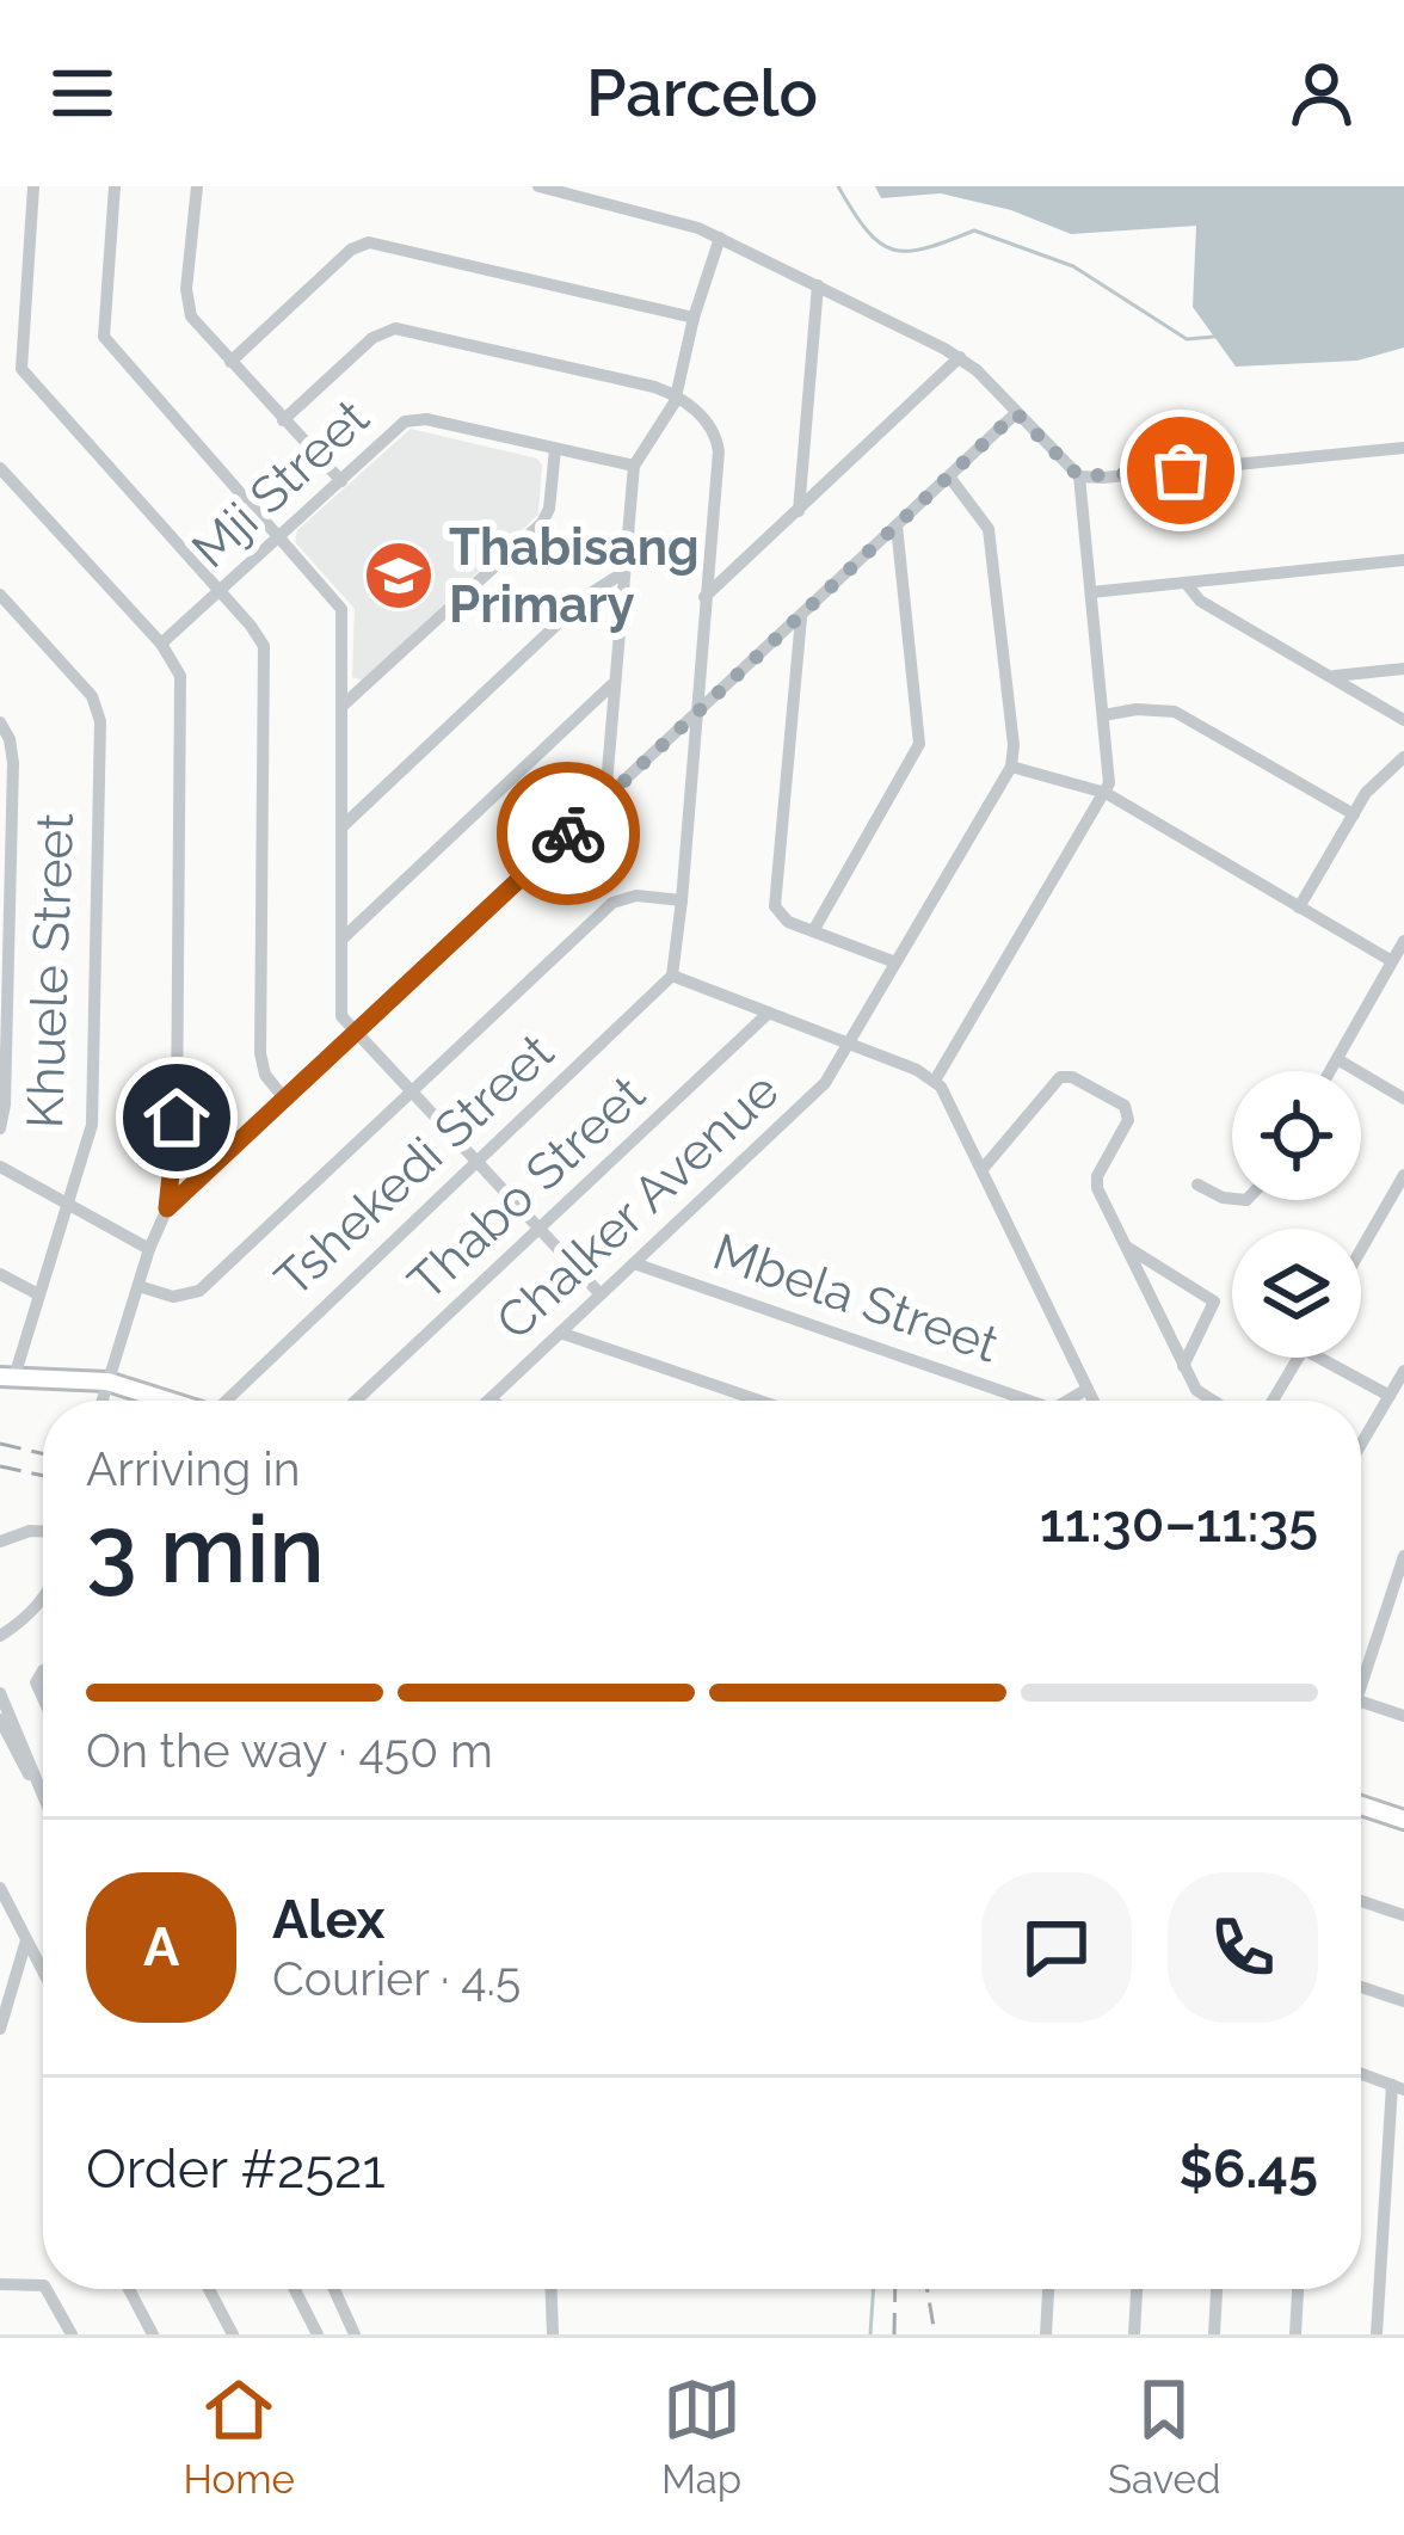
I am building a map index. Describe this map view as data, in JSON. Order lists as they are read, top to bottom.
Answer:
{
  "streets": {
    "street": [
      "Mji Street",
      "Khuele Street",
      "Tshekedi Street",
      "Thabo Street",
      "Chalker Avenue",
      "Mbela Street"
    ]
  },
  "crossings": [
    ["Chalker Avenue", "Mbela Street"]
  ],
  "places": {
    "school or university": ["Thabisang Primary"]
  },
  "page": {
    "header": "Parcelo",
    "heading": ["3 min", "Arriving in", "11:30–11:35"],
    "panel": [
      "Alex",
      "Courier · 4.5",
      "Order #2521",
      "$6.45"
    ],
    "bar": "On the way · 450 m",
    "round": "A",
    "tabs": ["Home", "Map", "Saved"]
  }
}
